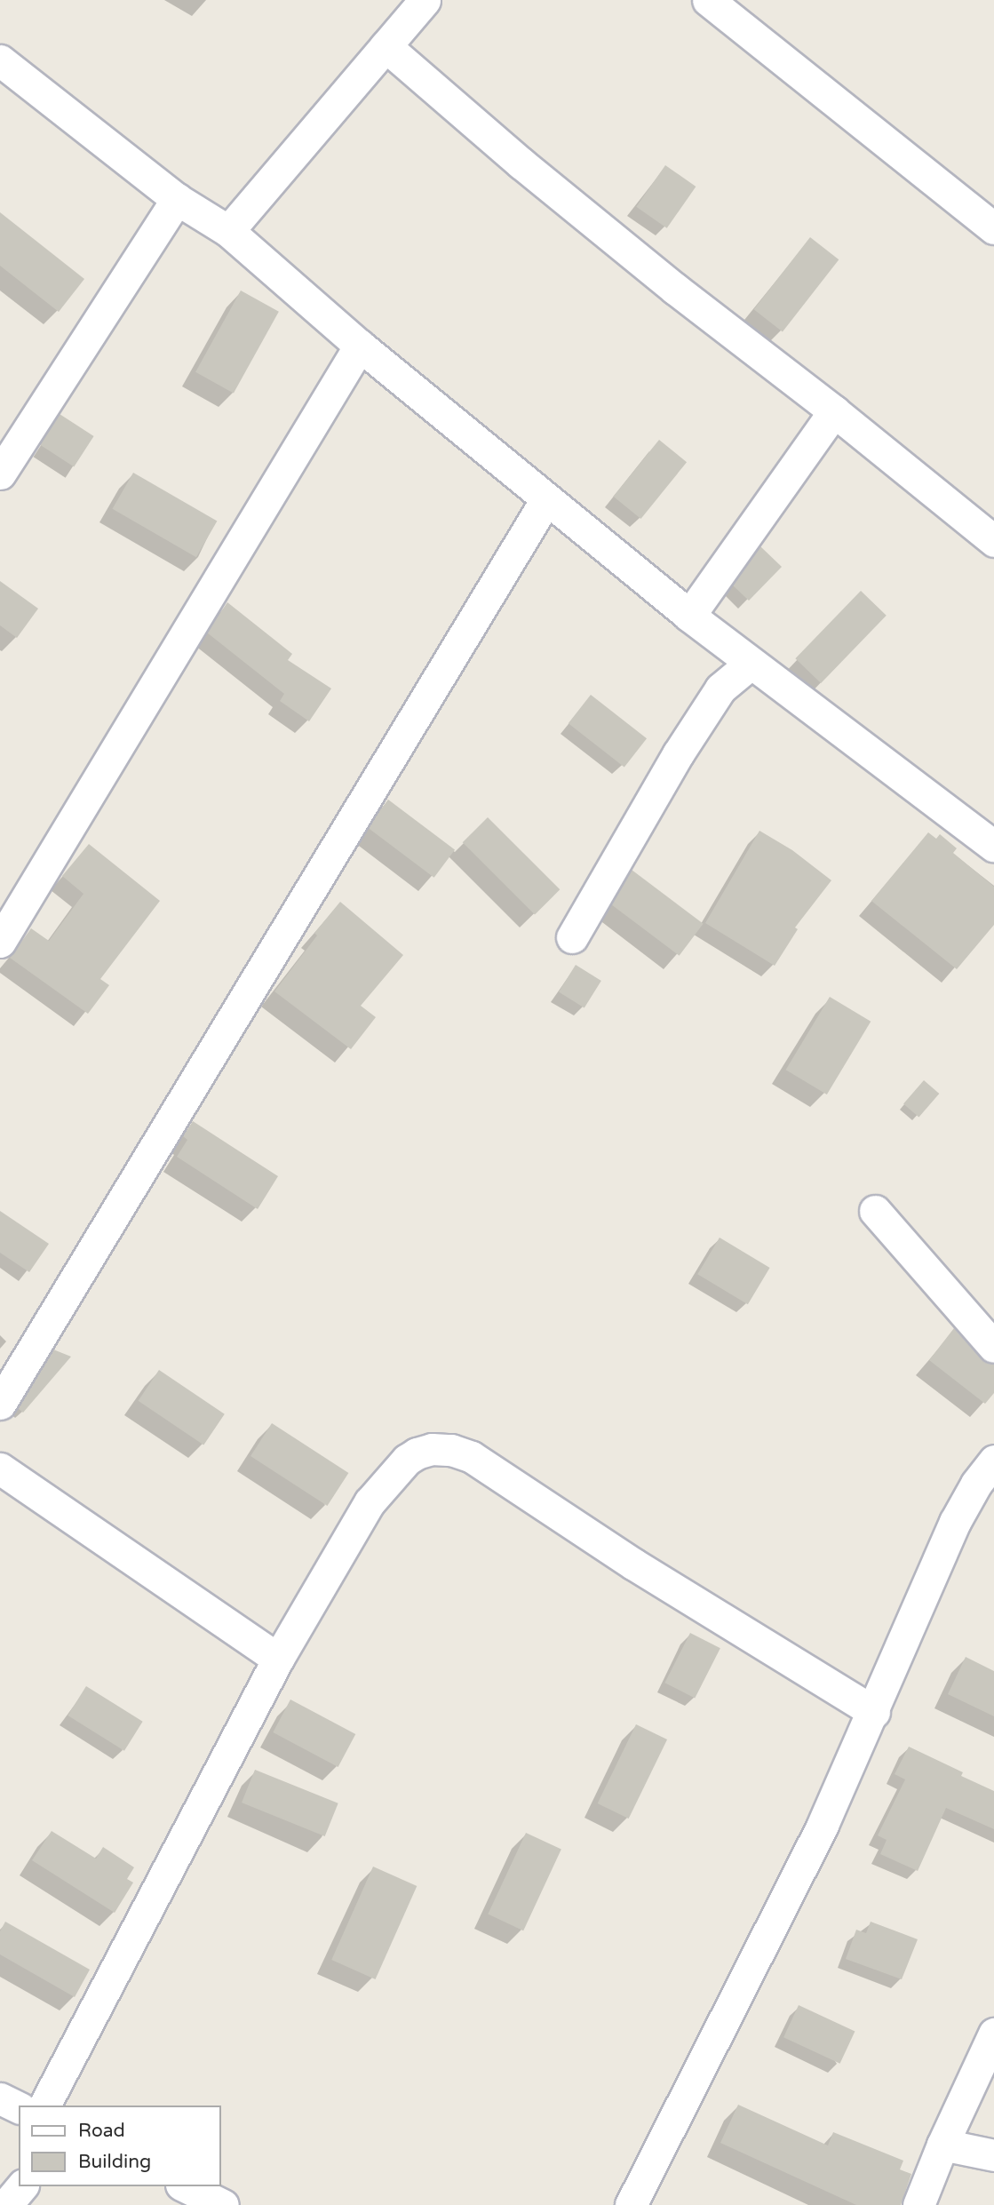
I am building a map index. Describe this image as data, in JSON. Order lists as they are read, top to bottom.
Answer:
{
  "legend": ["Road", "Building"]
}
